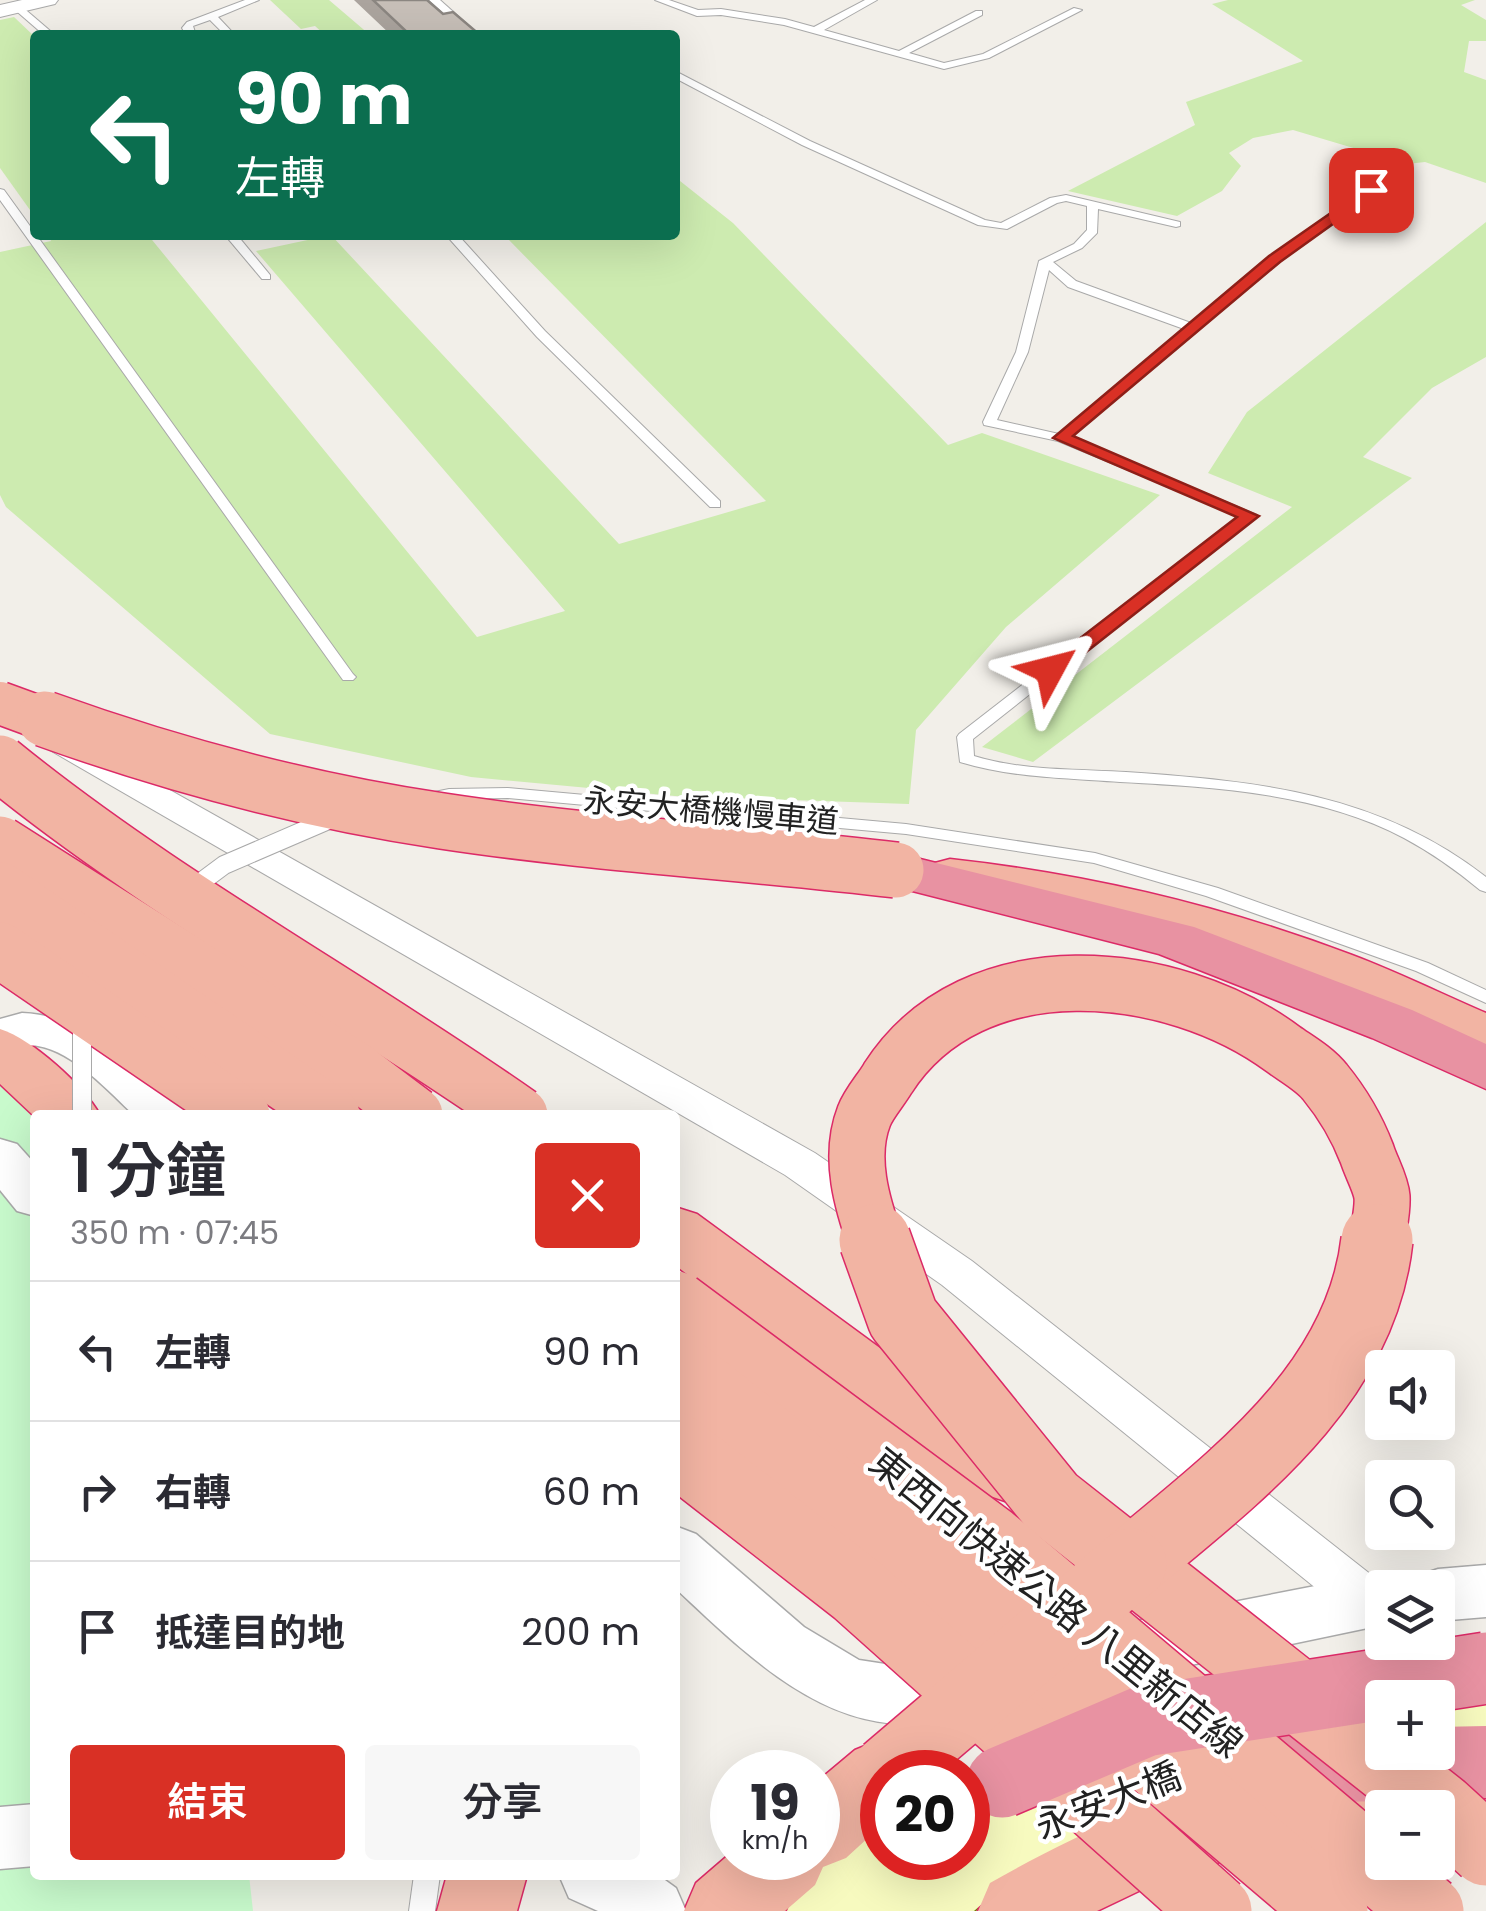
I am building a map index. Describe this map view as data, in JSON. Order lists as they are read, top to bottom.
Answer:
{
  "streets": {
    "highway": ["東西向快速公路 八里新店線"],
    "main road": ["永安大橋"],
    "lane": ["永安大橋機慢車道"]
  },
  "page": {
    "turn": ["90 m", "左轉"],
    "heading": ["1 分鐘", "350 m · 07:45"],
    "list": [
      {
        "name": "左轉",
        "value": "90 m"
      },
      {
        "name": "右轉",
        "value": "60 m"
      },
      {
        "name": "抵達目的地",
        "value": "200 m"
      }
    ],
    "map_buttons": ["+", "−"],
    "buttons": ["結束", "分享"],
    "speed": "19 km/h",
    "limit": "20"
  }
}
